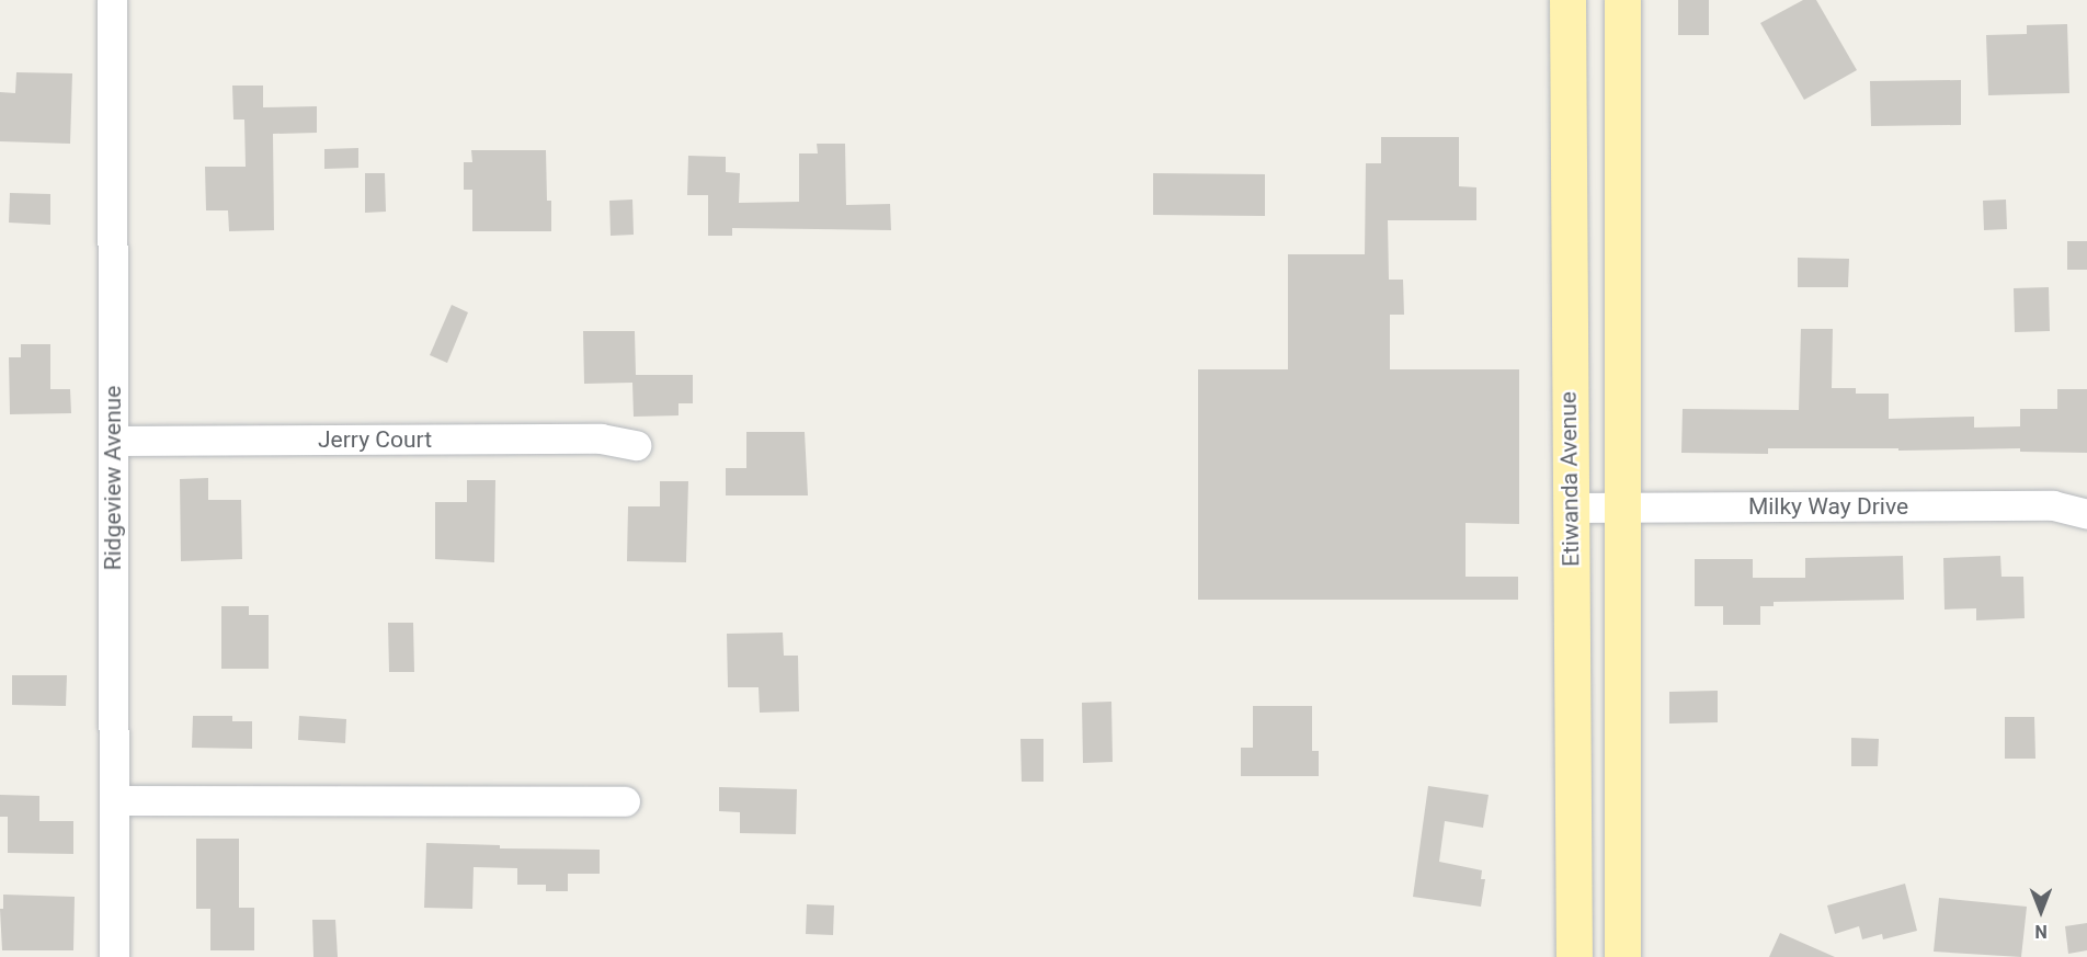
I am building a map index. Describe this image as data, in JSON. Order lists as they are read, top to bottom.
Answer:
{
  "streets": {
    "main road": ["Etiwanda Avenue"],
    "street": ["Jerry Court", "Ridgeview Avenue", "Milky Way Drive"]
  },
  "crossings": [
    ["Jerry Court", "Ridgeview Avenue"],
    ["Etiwanda Avenue", "Milky Way Drive"]
  ],
  "north": "bottom"
}
